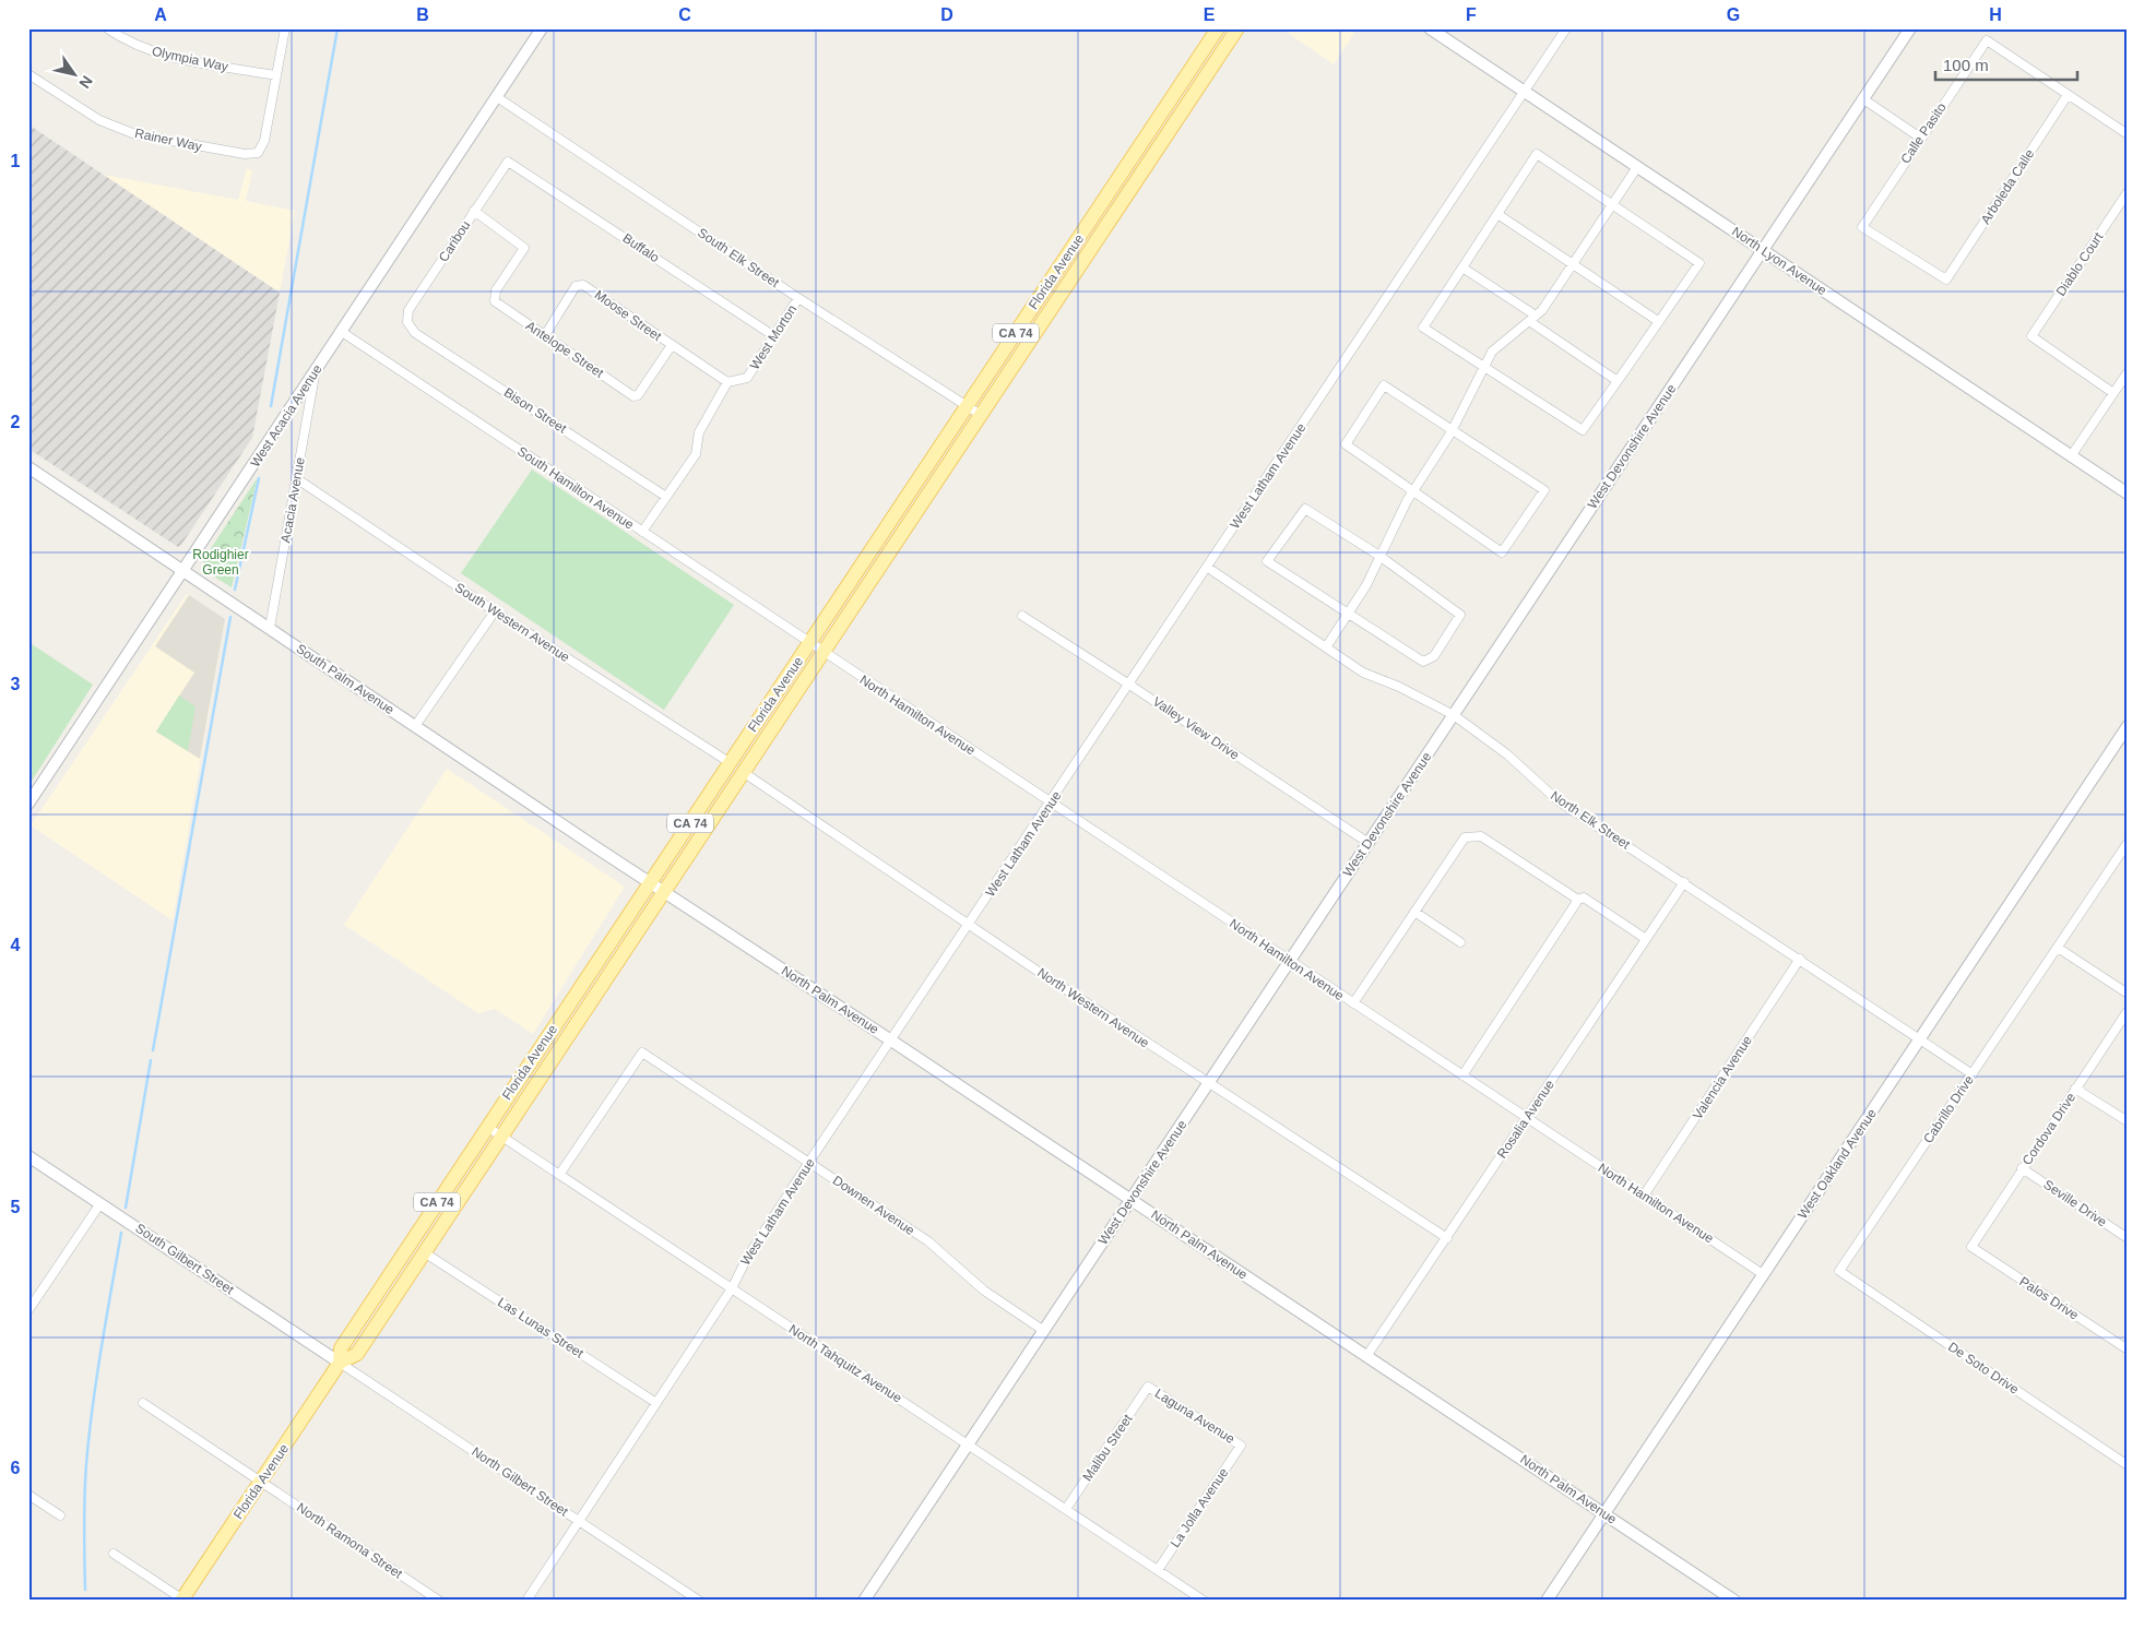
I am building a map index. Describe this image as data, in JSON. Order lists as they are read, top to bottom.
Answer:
{
  "streets": {
    "main road": ["Florida Avenue", "CA 74"],
    "street": [
      "Olympia Way",
      "Calle Pasito",
      "Rainer Way",
      "Arboleda Calle",
      "Caribou",
      "Buffalo",
      "South Elk Street",
      "North Lyon Avenue",
      "Diablo Court",
      "Moose Street",
      "West Morton",
      "Antelope Street",
      "Bison Street",
      "West Acacia Avenue",
      "West Devonshire Avenue",
      "West Latham Avenue",
      "South Hamilton Avenue",
      "Acacia Avenue",
      "South Western Avenue",
      "South Palm Avenue",
      "North Hamilton Avenue",
      "Valley View Drive",
      "North Elk Street",
      "North Palm Avenue",
      "North Western Avenue",
      "Valencia Avenue",
      "Cabrillo Drive",
      "Rosalia Avenue",
      "Cordova Drive",
      "West Oakland Avenue",
      "Seville Drive",
      "Downen Avenue",
      "South Gilbert Street",
      "Palos Drive",
      "Las Lunas Street",
      "North Tahquitz Avenue",
      "De Soto Drive",
      "Laguna Avenue",
      "Malibu Street",
      "North Gilbert Street",
      "La Jolla Avenue",
      "North Ramona Street"
    ]
  },
  "crossings": [
    ["Olympia Way", "Rainer Way"],
    ["Calle Pasito", "Arboleda Calle"],
    ["Caribou", "Buffalo"],
    ["Caribou", "Antelope Street"],
    ["Caribou", "Bison Street"],
    ["Buffalo", "West Morton"],
    ["South Elk Street", "Florida Avenue"],
    ["South Elk Street", "West Morton"],
    ["South Elk Street", "West Acacia Avenue"],
    ["North Lyon Avenue", "West Devonshire Avenue"],
    ["North Lyon Avenue", "West Latham Avenue"],
    ["Florida Avenue", "South Hamilton Avenue"],
    ["Florida Avenue", "South Western Avenue"],
    ["Florida Avenue", "South Palm Avenue"],
    ["Florida Avenue", "North Hamilton Avenue"],
    ["Florida Avenue", "North Palm Avenue"],
    ["Florida Avenue", "North Western Avenue"],
    ["Florida Avenue", "South Gilbert Street"],
    ["Florida Avenue", "Las Lunas Street"],
    ["Florida Avenue", "North Tahquitz Avenue"],
    ["Florida Avenue", "North Gilbert Street"],
    ["Florida Avenue", "North Ramona Street"],
    ["Moose Street", "West Morton"],
    ["Moose Street", "Antelope Street"],
    ["West Acacia Avenue", "South Hamilton Avenue"],
    ["West Acacia Avenue", "Acacia Avenue"],
    ["West Acacia Avenue", "South Palm Avenue"],
    ["West Devonshire Avenue", "North Hamilton Avenue"],
    ["West Devonshire Avenue", "Valley View Drive"],
    ["West Devonshire Avenue", "North Elk Street"],
    ["West Devonshire Avenue", "North Palm Avenue"],
    ["West Devonshire Avenue", "North Western Avenue"],
    ["West Devonshire Avenue", "Downen Avenue"],
    ["West Devonshire Avenue", "North Tahquitz Avenue"],
    ["West Latham Avenue", "North Hamilton Avenue"],
    ["West Latham Avenue", "Valley View Drive"],
    ["West Latham Avenue", "North Elk Street"],
    ["West Latham Avenue", "North Palm Avenue"],
    ["West Latham Avenue", "North Western Avenue"],
    ["West Latham Avenue", "Downen Avenue"],
    ["West Latham Avenue", "Las Lunas Street"],
    ["West Latham Avenue", "North Tahquitz Avenue"],
    ["West Latham Avenue", "North Gilbert Street"],
    ["South Hamilton Avenue", "North Hamilton Avenue"],
    ["Acacia Avenue", "South Western Avenue"],
    ["Acacia Avenue", "South Palm Avenue"],
    ["South Palm Avenue", "North Palm Avenue"],
    ["North Hamilton Avenue", "Valencia Avenue"],
    ["North Hamilton Avenue", "Rosalia Avenue"],
    ["North Hamilton Avenue", "West Oakland Avenue"],
    ["North Elk Street", "Valencia Avenue"],
    ["North Elk Street", "Cabrillo Drive"],
    ["North Elk Street", "Rosalia Avenue"],
    ["North Elk Street", "West Oakland Avenue"],
    ["North Palm Avenue", "Rosalia Avenue"],
    ["North Palm Avenue", "West Oakland Avenue"],
    ["North Western Avenue", "Rosalia Avenue"],
    ["Cabrillo Drive", "De Soto Drive"],
    ["Cordova Drive", "Seville Drive"],
    ["Cordova Drive", "Palos Drive"],
    ["Downen Avenue", "North Tahquitz Avenue"],
    ["South Gilbert Street", "North Gilbert Street"],
    ["North Tahquitz Avenue", "Malibu Street"],
    ["North Tahquitz Avenue", "La Jolla Avenue"],
    ["Laguna Avenue", "Malibu Street"],
    ["Laguna Avenue", "La Jolla Avenue"]
  ],
  "parks": ["Rodighier Green"],
  "scale_bar": "100 m",
  "north": "bottom right",
  "grid": {
    "columns": [
      "A",
      "B",
      "C",
      "D",
      "E",
      "F",
      "G",
      "H"
    ],
    "rows": [
      "1",
      "2",
      "3",
      "4",
      "5",
      "6"
    ]
  }
}
